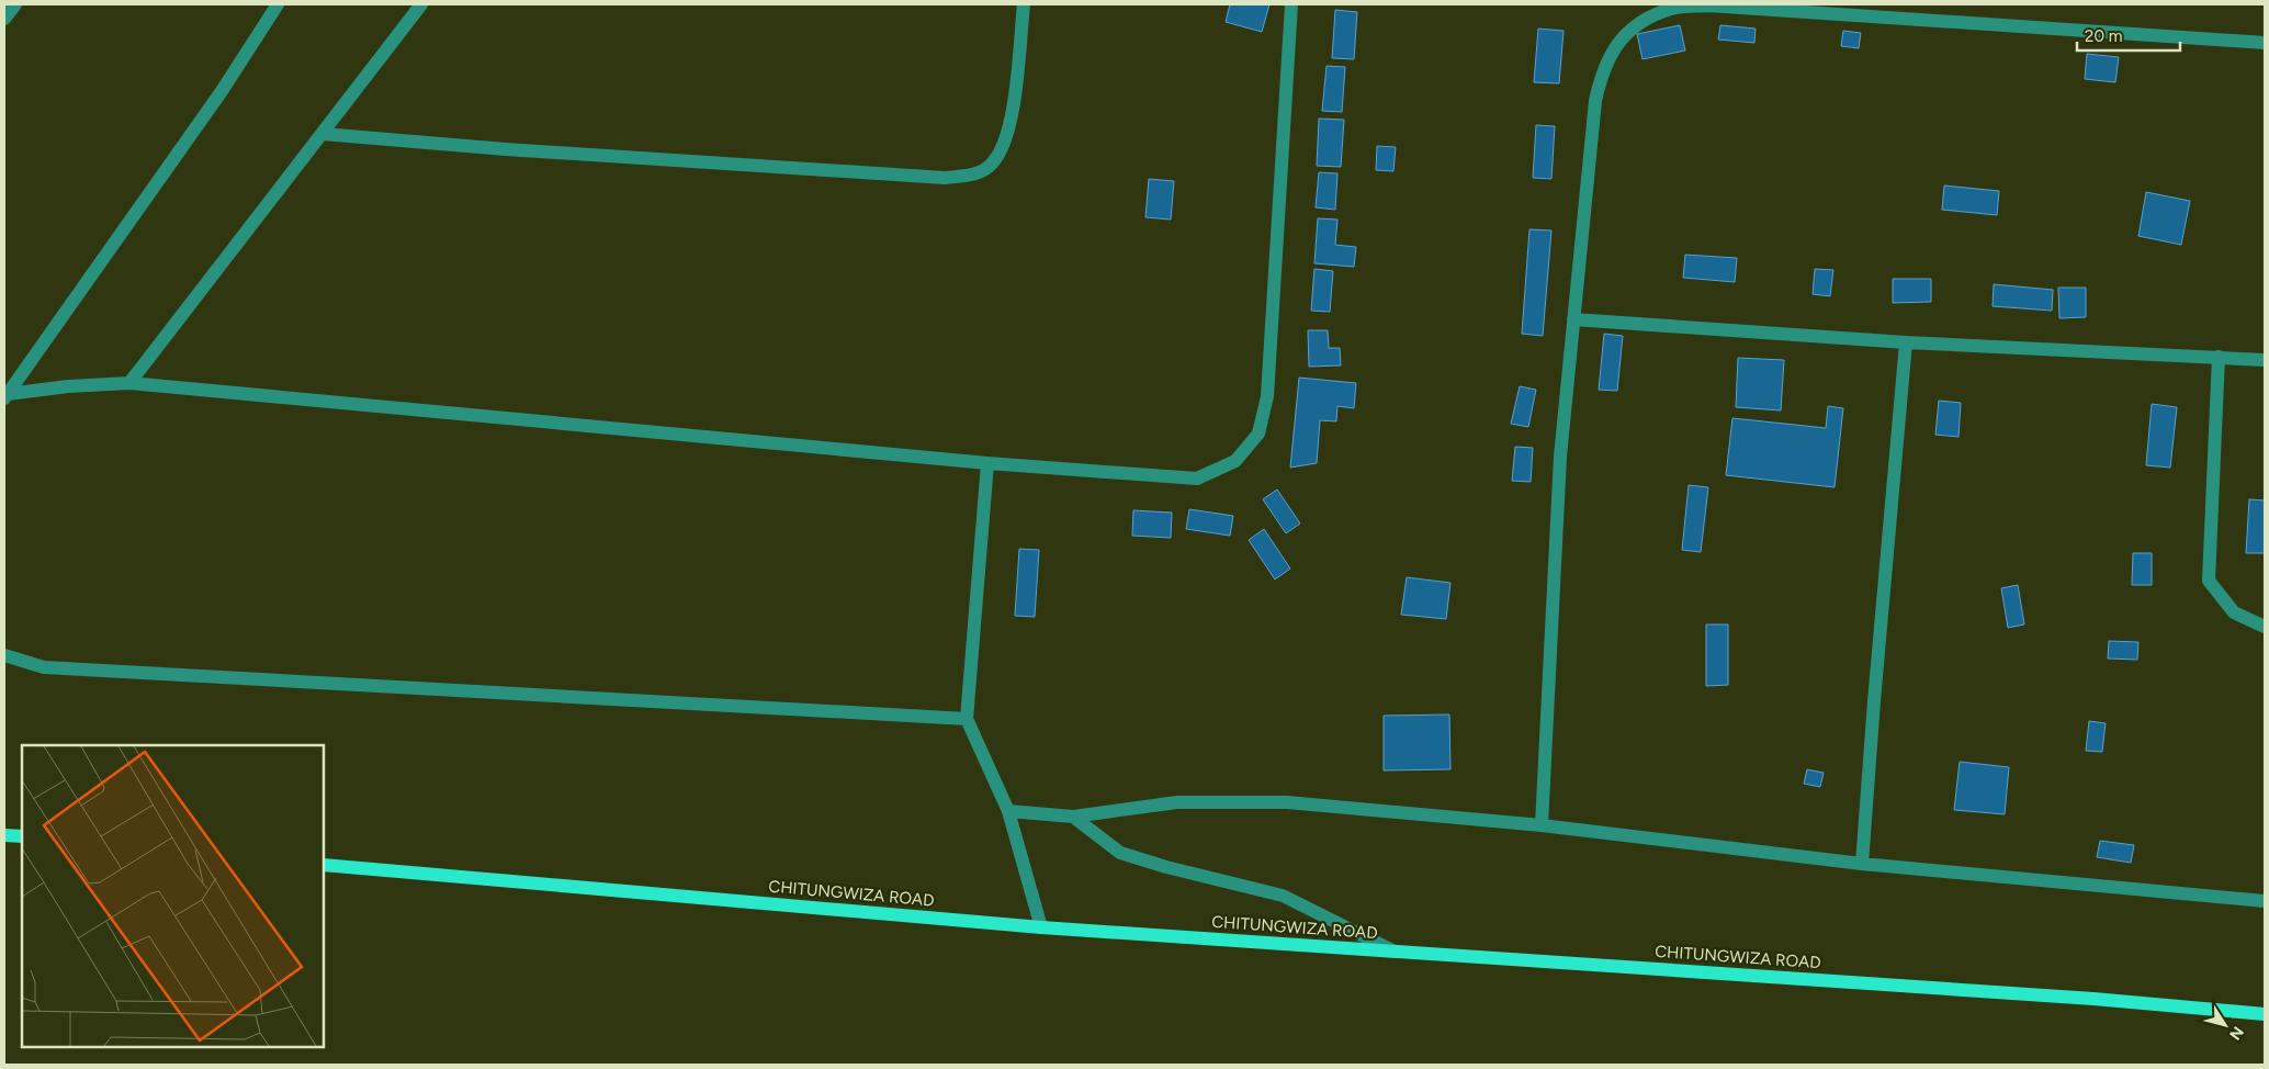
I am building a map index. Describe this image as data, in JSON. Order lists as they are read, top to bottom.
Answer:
{
  "streets": {
    "main road": ["CHITUNGWIZA ROAD"]
  },
  "scale_bar": "20 m",
  "north": "bottom right"
}
